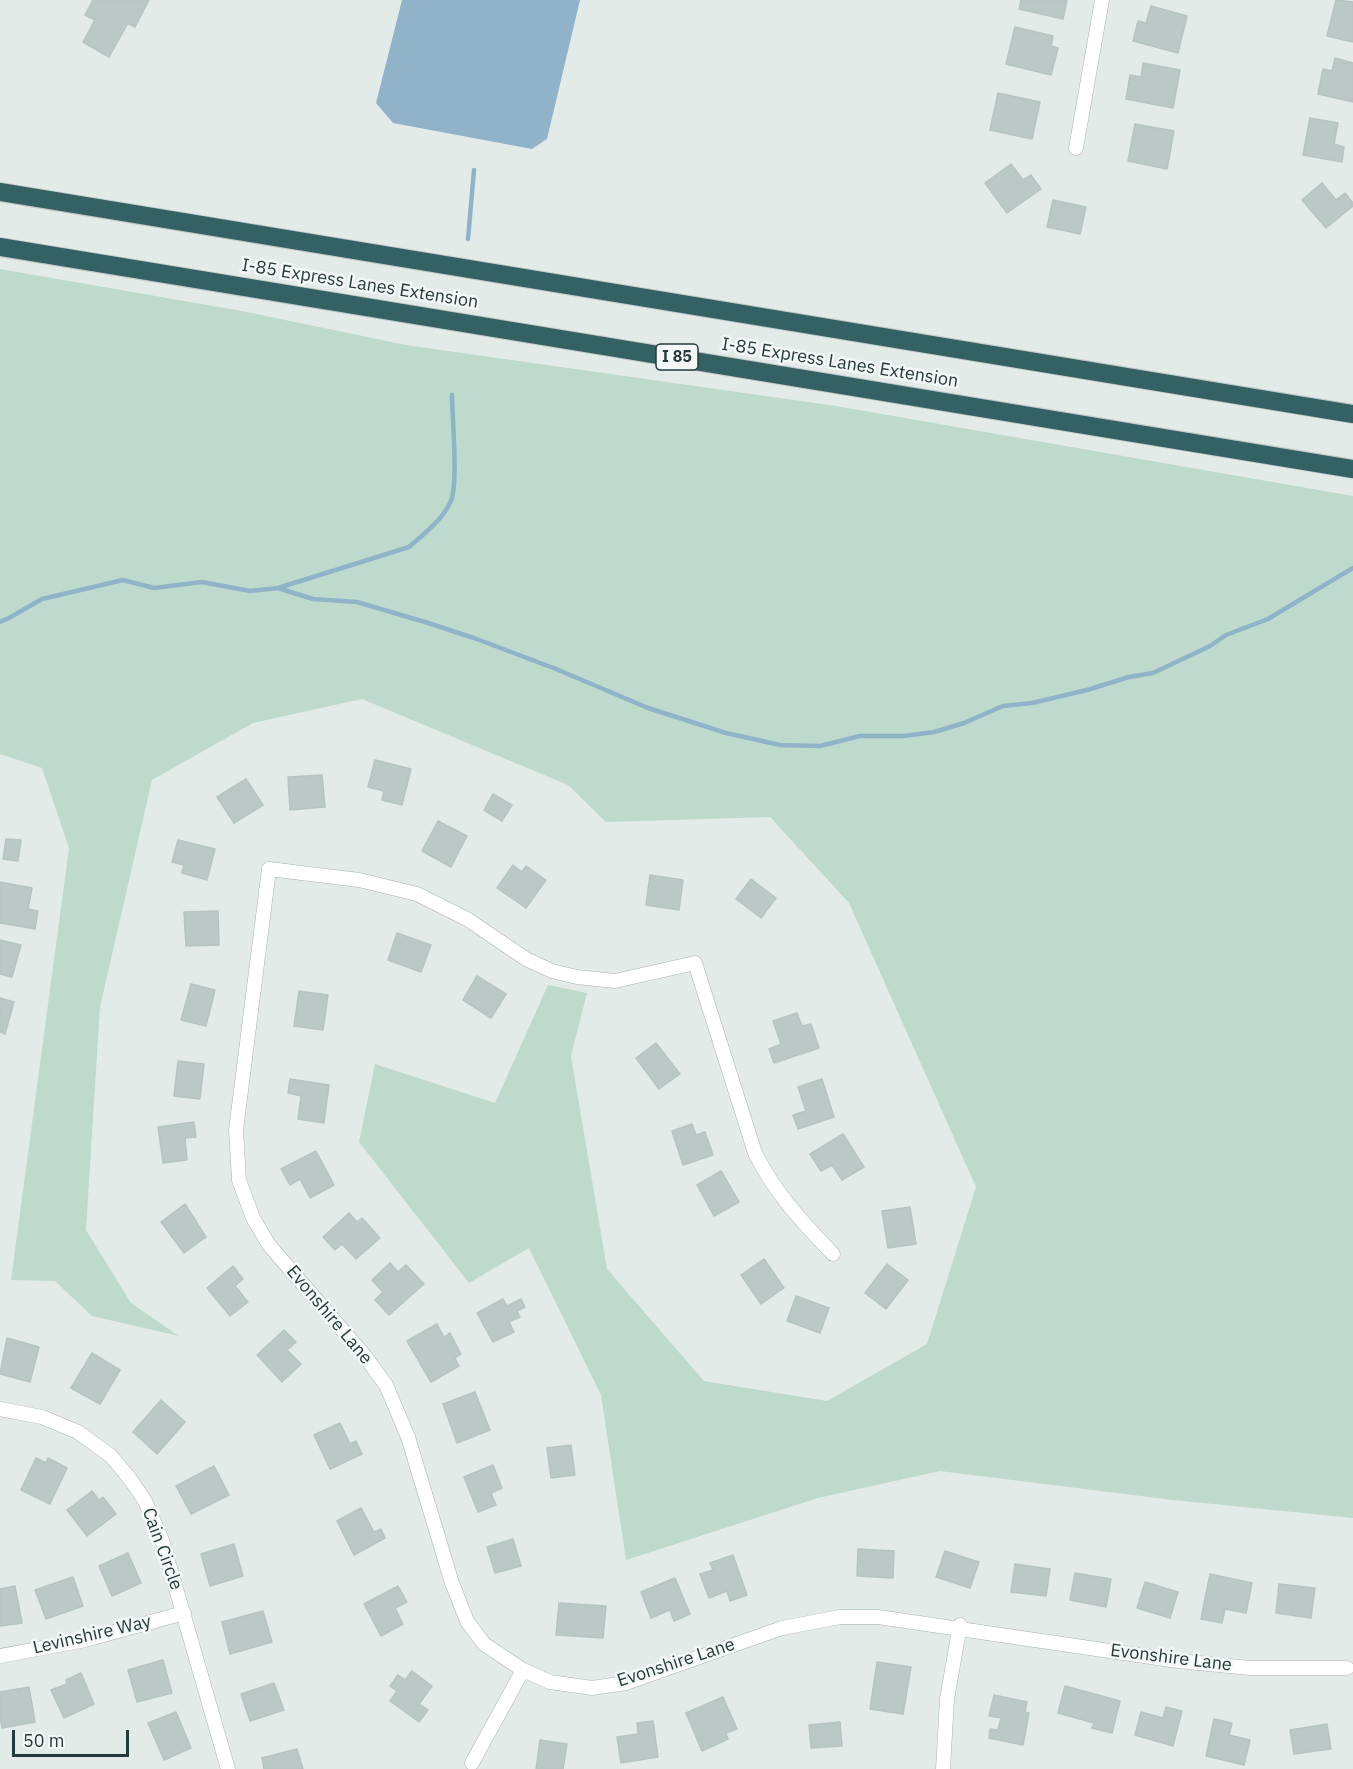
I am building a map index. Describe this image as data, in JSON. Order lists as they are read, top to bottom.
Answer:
{
  "streets": {
    "highway": ["I-85 Express Lanes Extension", "I 85"],
    "street": ["Evonshire Lane", "Cain Circle", "Levinshire Way"]
  },
  "crossings": [
    ["Cain Circle", "Levinshire Way"]
  ],
  "scale_bar": "50 m"
}
